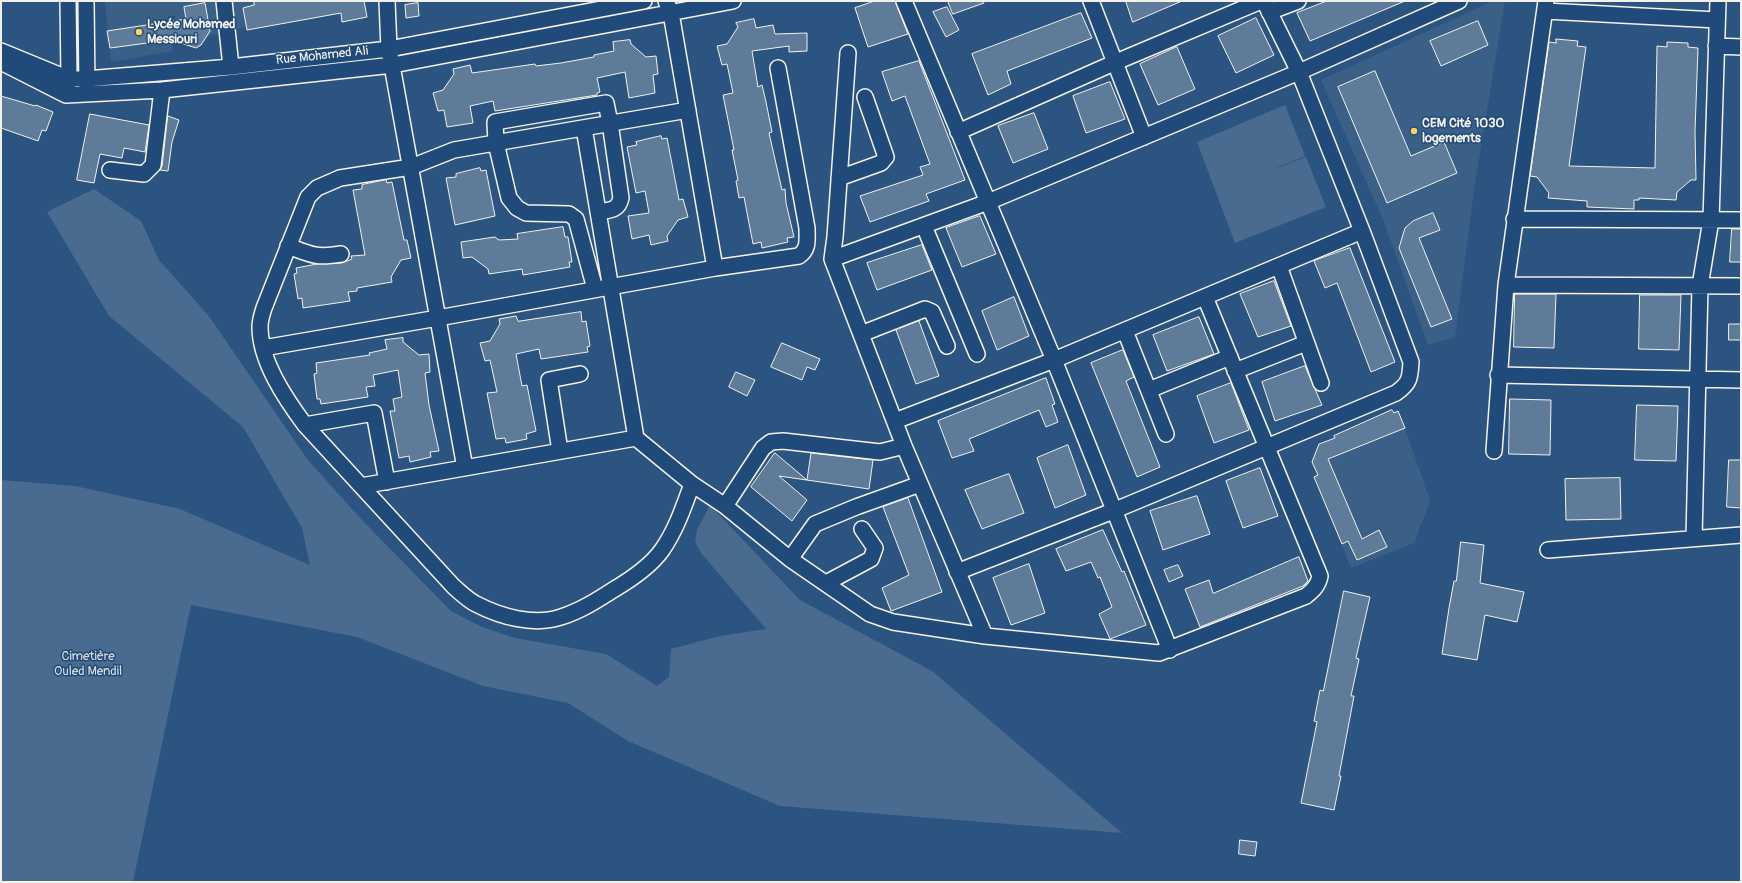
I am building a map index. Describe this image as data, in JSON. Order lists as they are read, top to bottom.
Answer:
{
  "streets": {
    "street": ["Rue Mohamed Ali"]
  },
  "parks": ["Cimetière Ouled Mendil"],
  "places": ["Lycée Mohamed Messiouri", "CEM Cité 1030 logements"]
}
